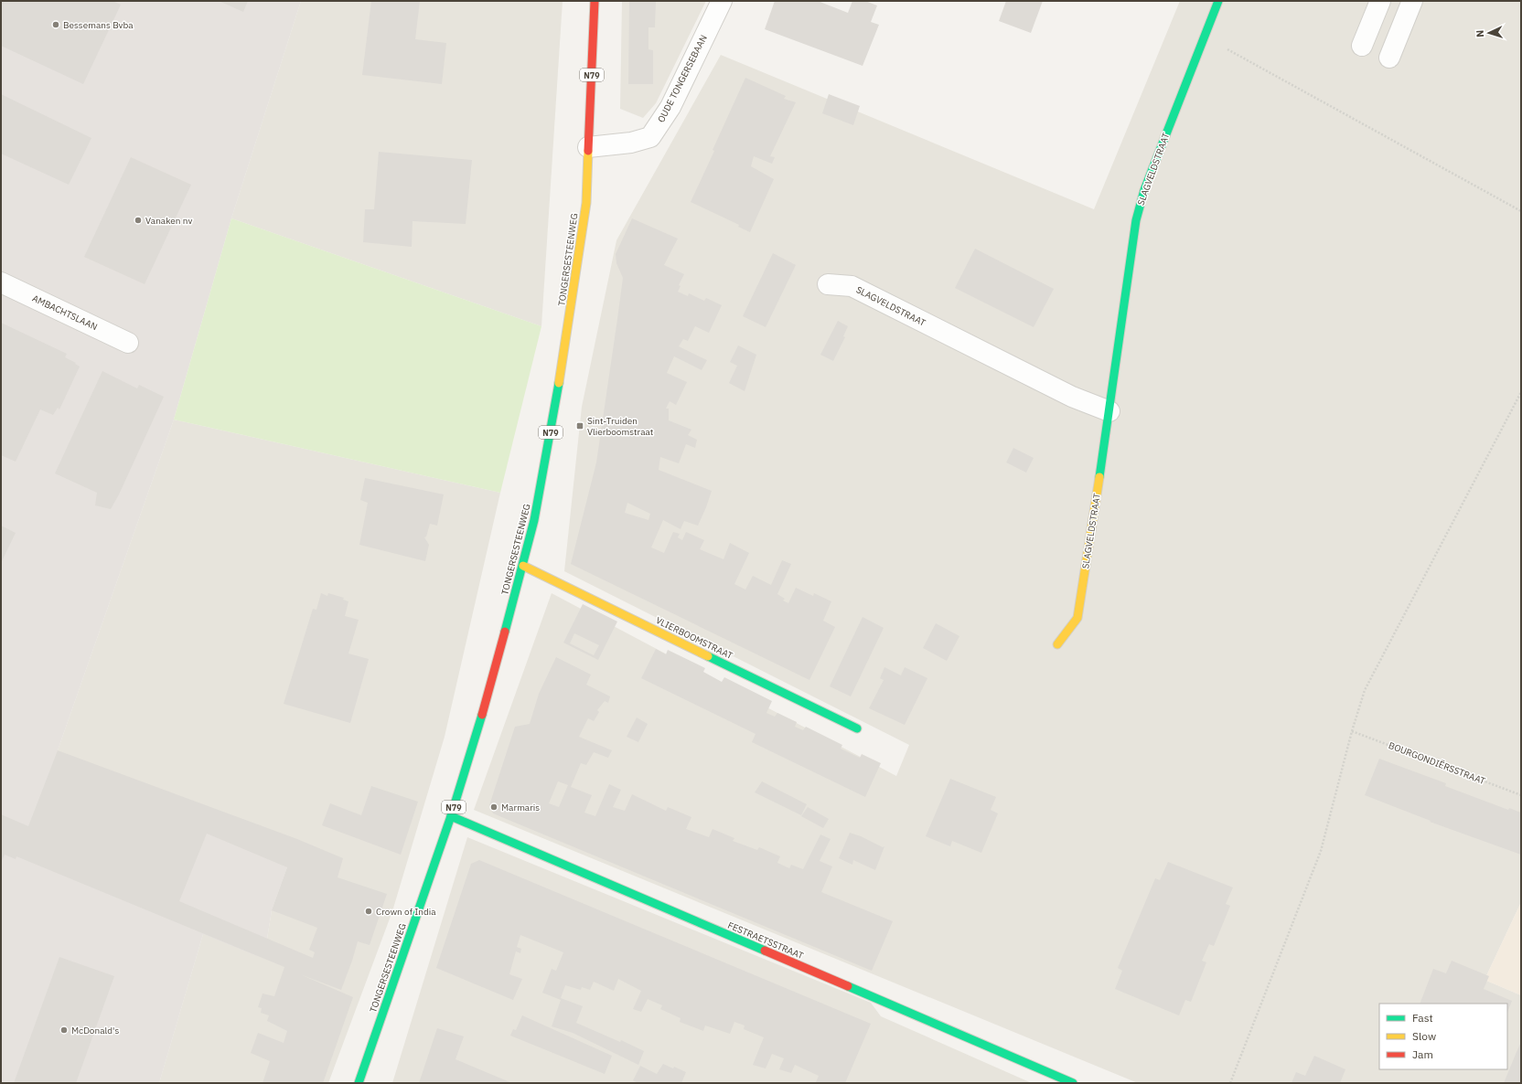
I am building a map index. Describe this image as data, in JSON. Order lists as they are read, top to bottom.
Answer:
{
  "streets": {
    "street": [
      "N79",
      "OUDE TONGERSEBAAN",
      "SLAGVELDSTRAAT",
      "TONGERSESTEENWEG",
      "AMBACHTSLAAN",
      "VLIERBOOMSTRAAT",
      "FESTRAETSSTRAAT"
    ],
    "path": ["BOURGONDIËRSSTRAAT"]
  },
  "crossings": [
    ["OUDE TONGERSEBAAN", "TONGERSESTEENWEG"],
    ["TONGERSESTEENWEG", "VLIERBOOMSTRAAT"],
    ["TONGERSESTEENWEG", "FESTRAETSSTRAAT"]
  ],
  "places": {
    "other": [
      "Bessemans Bvba",
      "Vanaken nv",
      "Marmaris",
      "Crown of India",
      "McDonald's"
    ],
    "transit": ["Sint-Truiden Vlierboomstraat"]
  },
  "legend": ["Fast", "Slow", "Jam"],
  "north": "left"
}
